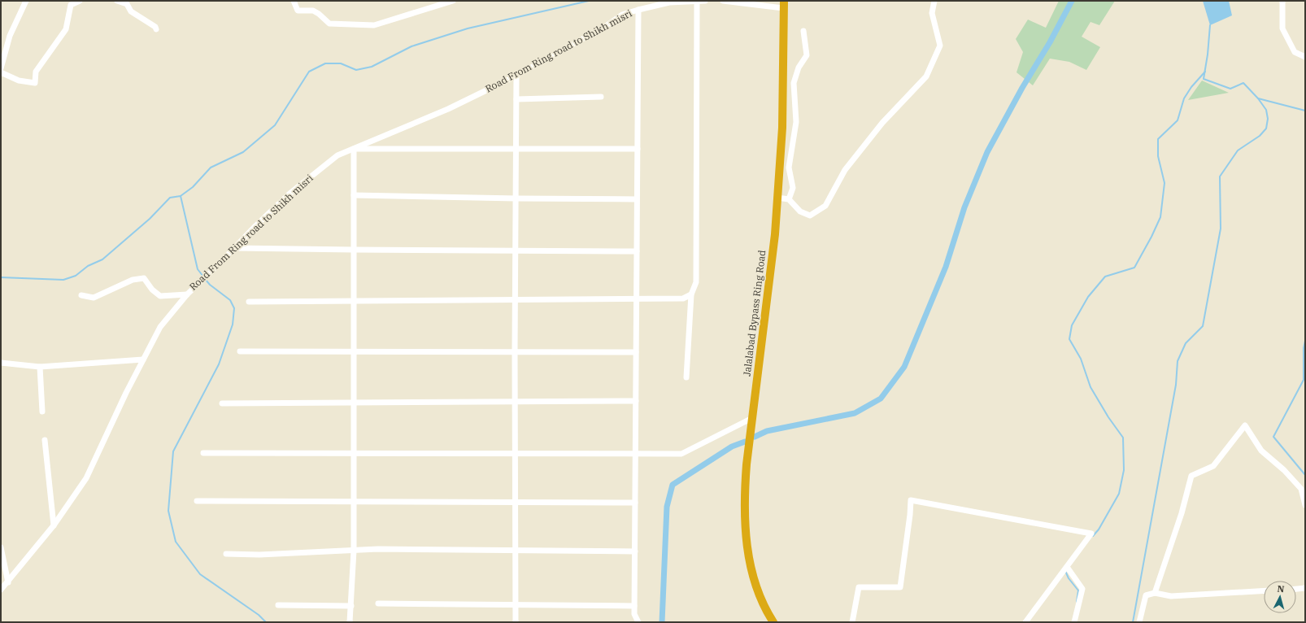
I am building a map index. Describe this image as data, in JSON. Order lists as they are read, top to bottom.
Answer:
{
  "streets": {
    "highway": ["Jalalabad Bypass Ring Road"],
    "street": ["Road From Ring road to Shikh misri"]
  },
  "north": "top"
}
